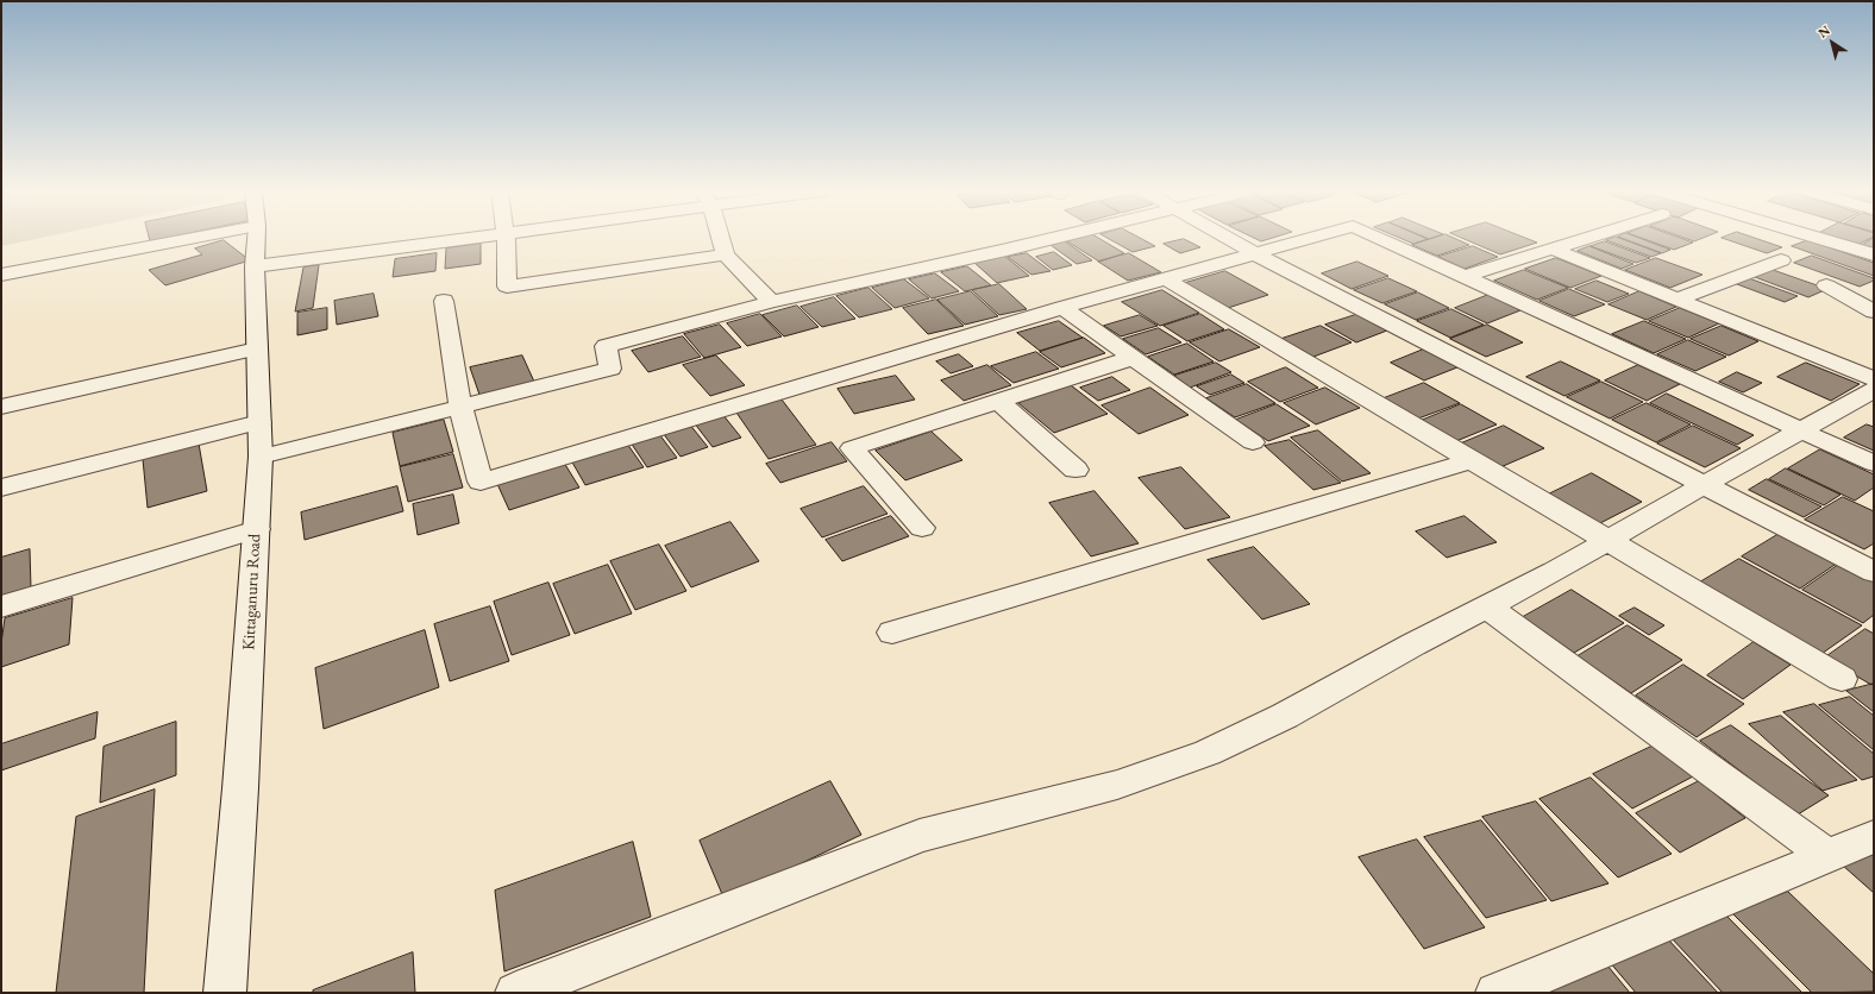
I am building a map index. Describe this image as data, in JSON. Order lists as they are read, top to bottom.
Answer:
{
  "streets": {
    "street": ["Kittaganuru Road"]
  },
  "north": "top left"
}
